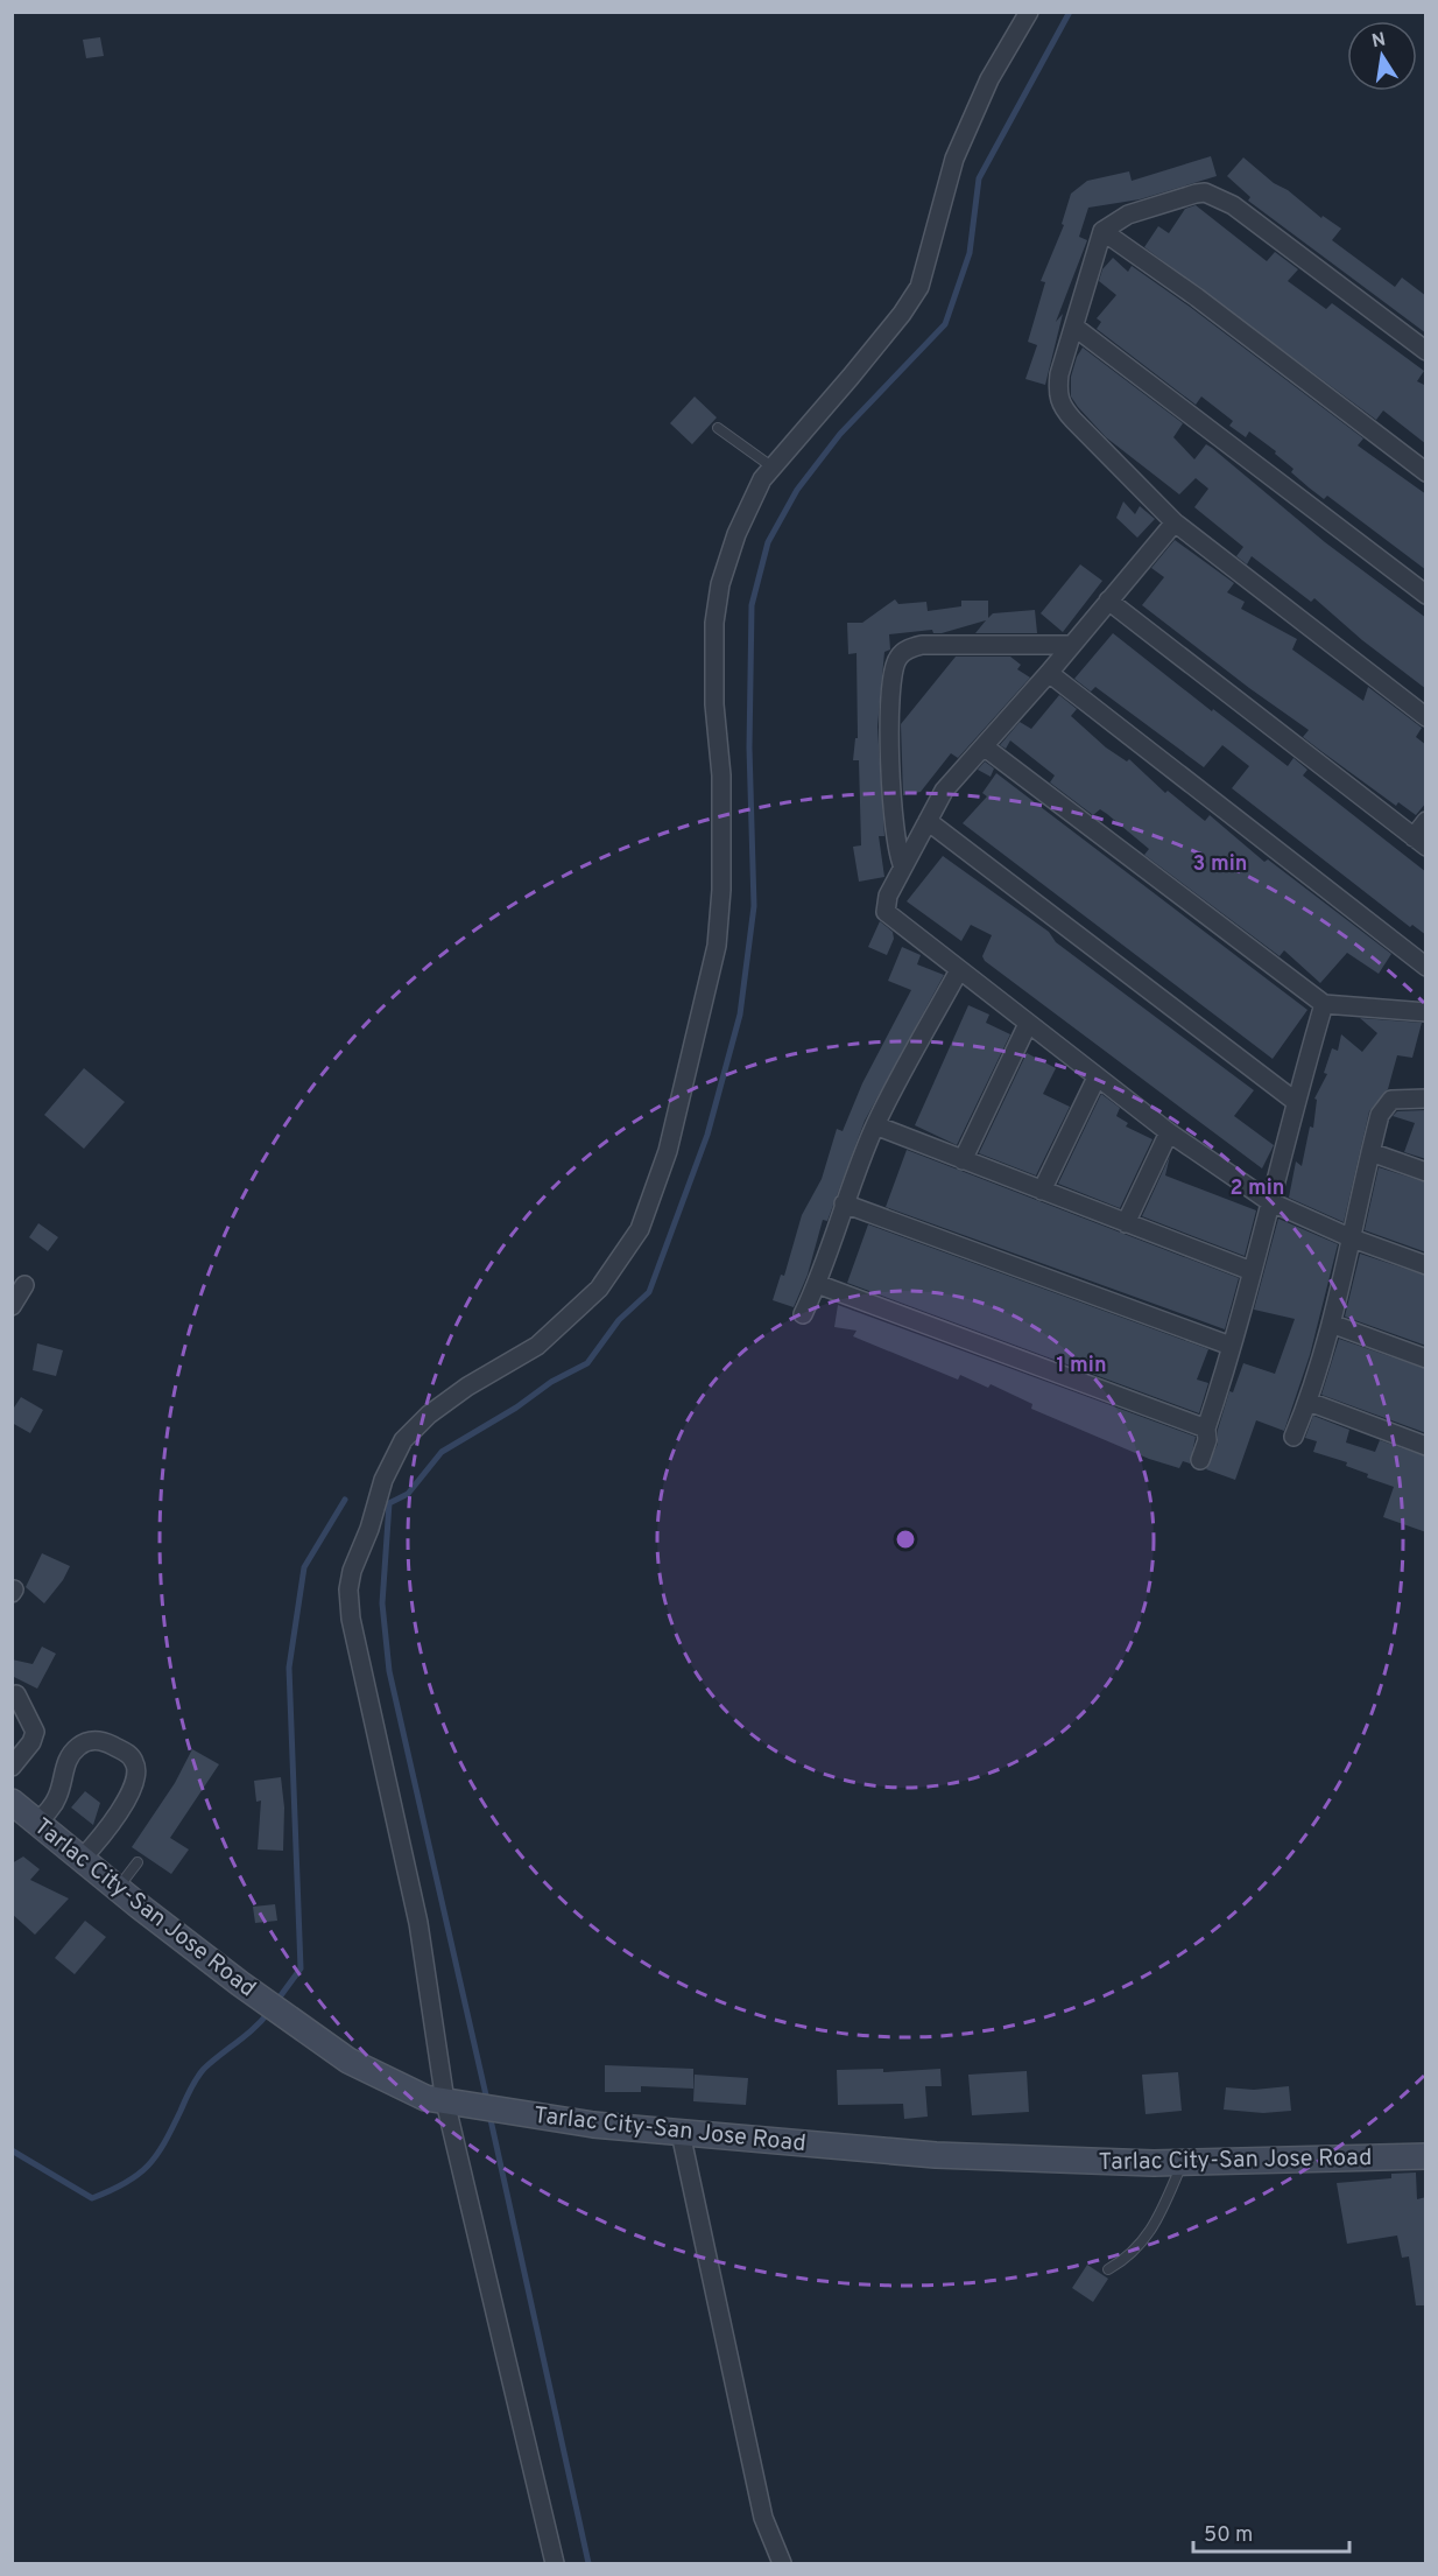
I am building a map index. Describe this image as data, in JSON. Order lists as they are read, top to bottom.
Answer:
{
  "streets": {
    "main road": ["Tarlac City-San Jose Road"]
  },
  "scale_bar": "50 m",
  "north": "top",
  "rings": ["3 min", "2 min", "1 min"]
}
